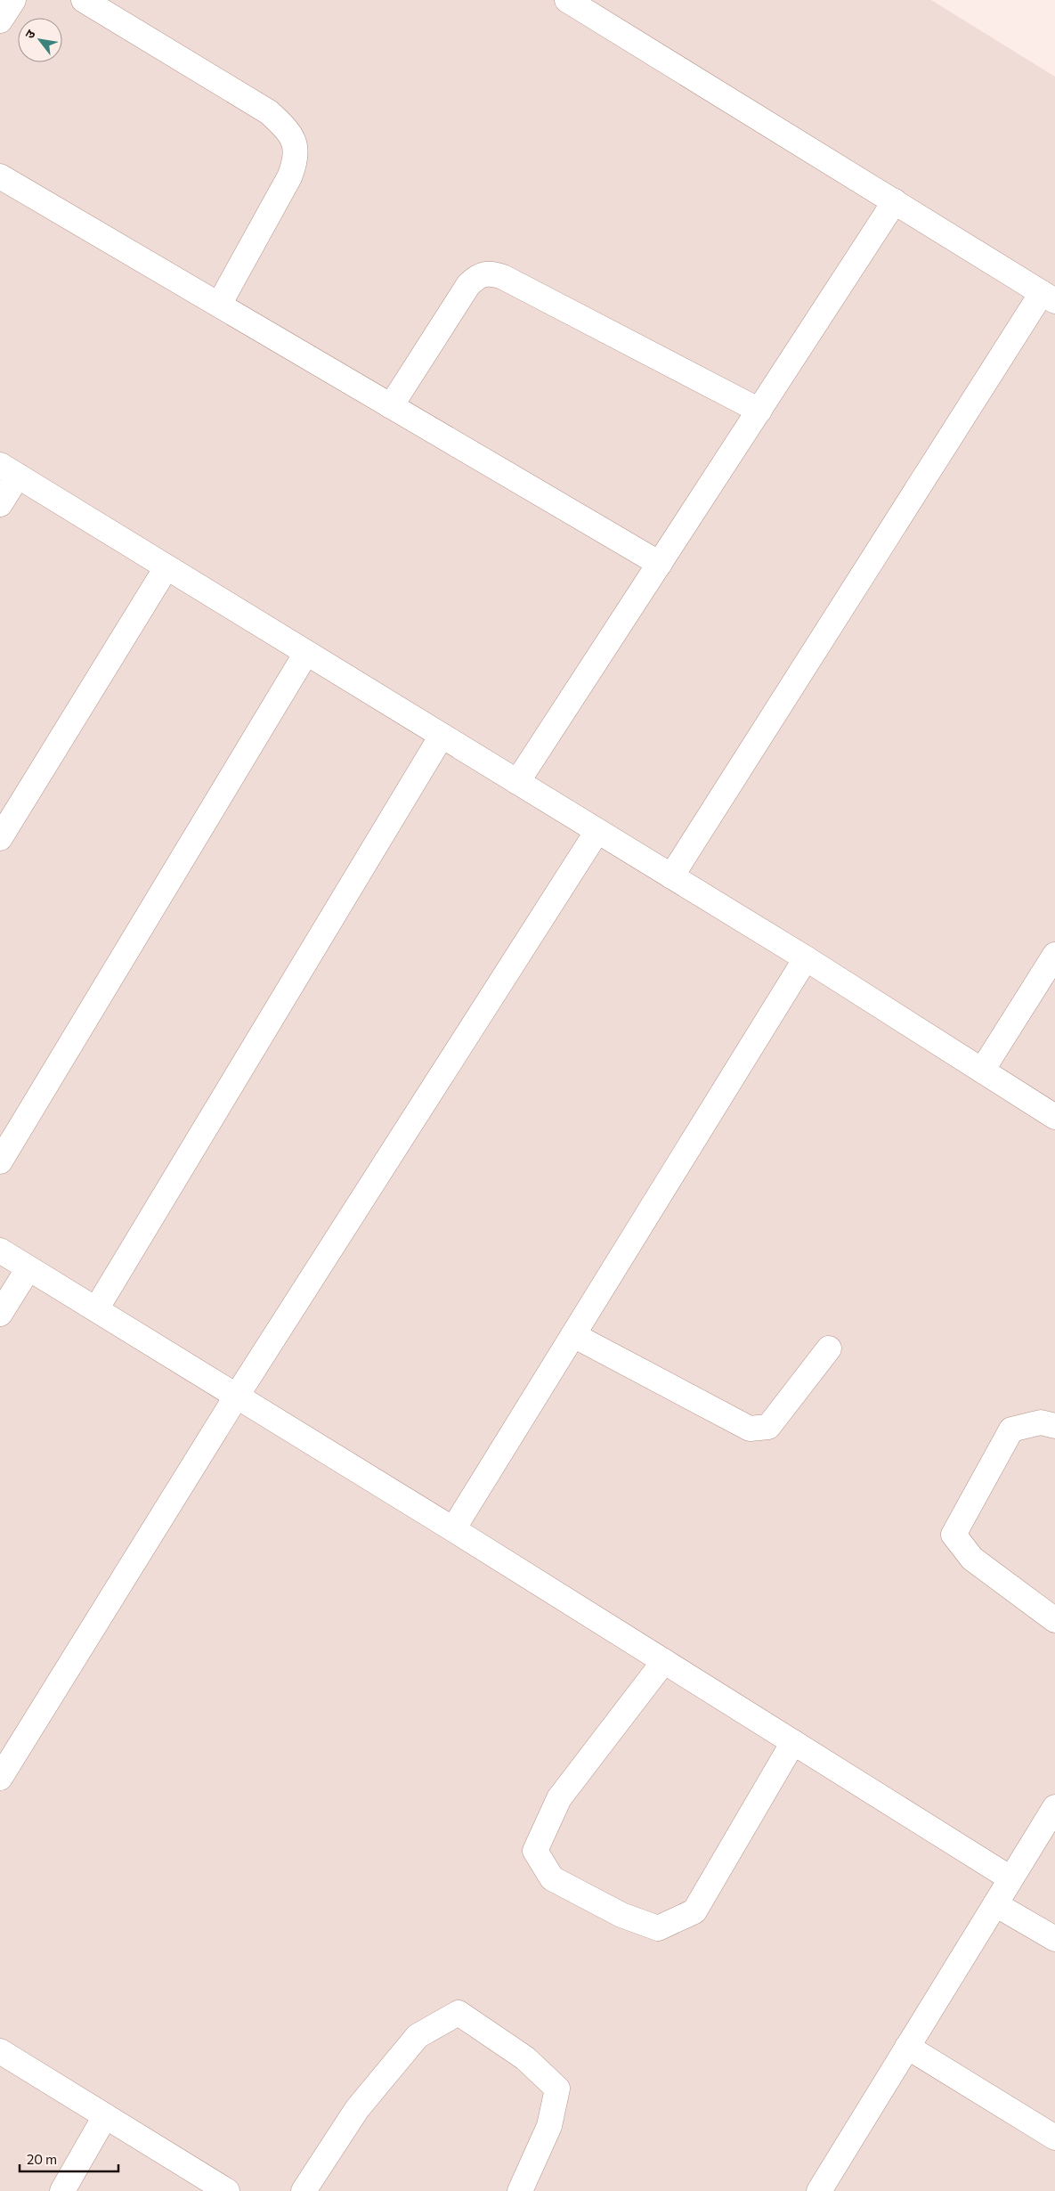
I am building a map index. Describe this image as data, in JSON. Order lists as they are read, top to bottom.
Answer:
{
  "scale_bar": "20 m",
  "north": "top left"
}
